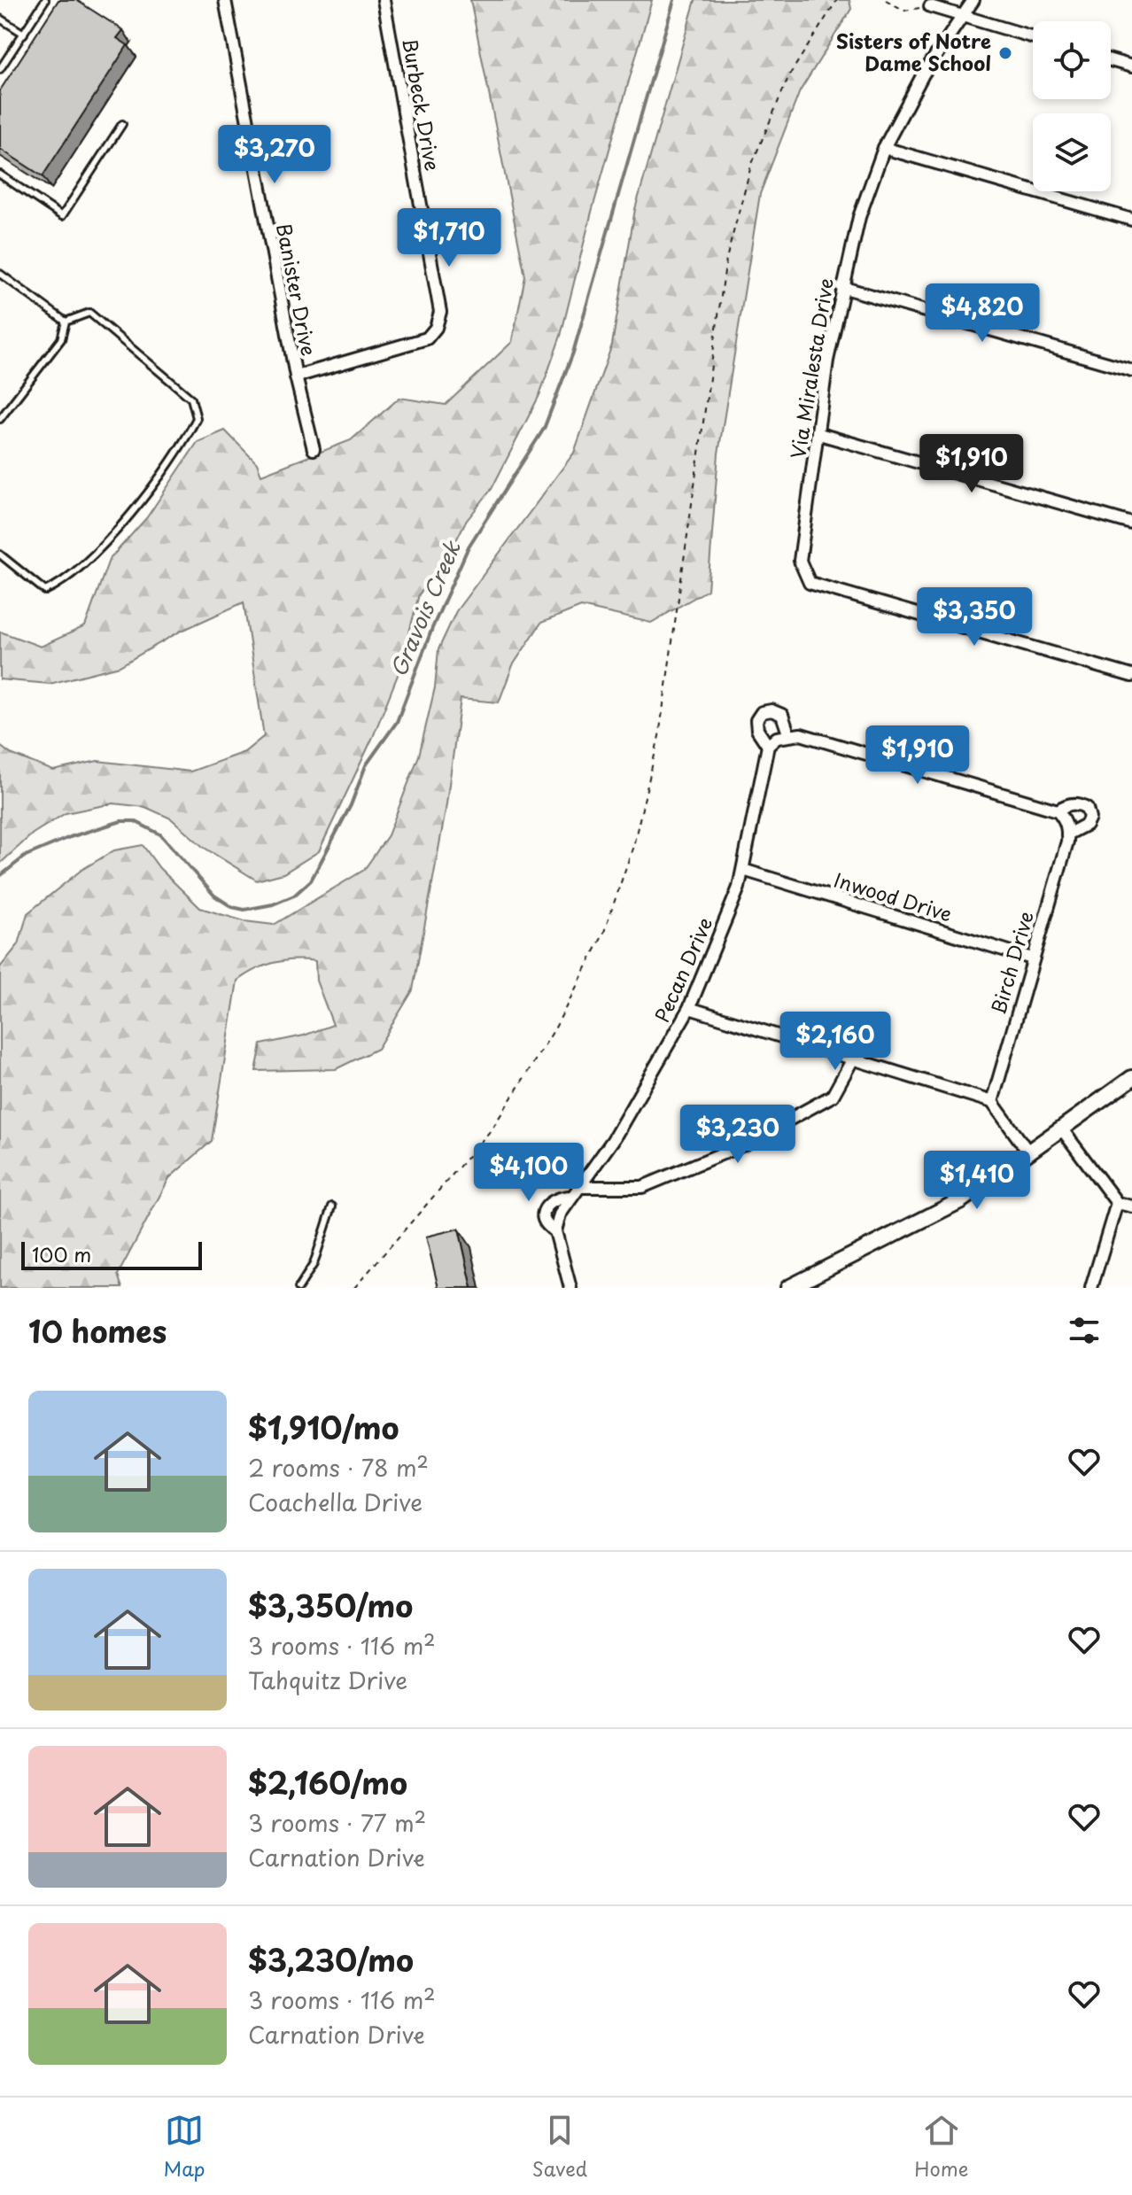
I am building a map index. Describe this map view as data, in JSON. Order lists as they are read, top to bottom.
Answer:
{
  "streets": {
    "street": [
      "Burbeck Drive",
      "Banister Drive",
      "Via Miralesta Drive",
      "Inwood Drive",
      "Birch Drive",
      "Pecan Drive"
    ]
  },
  "crossings": [
    ["Burbeck Drive", "Banister Drive"],
    ["Inwood Drive", "Birch Drive"],
    ["Inwood Drive", "Pecan Drive"]
  ],
  "water": ["Gravois Creek"],
  "places": ["Sisters of Notre Dame School"],
  "scale_bar": "100 m",
  "page": {
    "price": [
      "$3,270",
      "$1,710",
      "$4,820",
      "$1,910",
      "$3,350",
      "$1,910",
      "$2,160",
      "$3,230",
      "$4,100",
      "$1,410"
    ],
    "scale": "100 m",
    "heading": "10 homes",
    "list": [
      {
        "name": "$1,910/mo",
        "note": "2 rooms · 78 m² · Coachella Drive"
      },
      {
        "name": "$3,350/mo",
        "note": "3 rooms · 116 m² · Tahquitz Drive"
      },
      {
        "name": "$2,160/mo",
        "note": "3 rooms · 77 m² · Carnation Drive"
      },
      {
        "name": "$3,230/mo",
        "note": "3 rooms · 116 m² · Carnation Drive"
      }
    ],
    "tabs": ["Map", "Saved", "Home"]
  }
}
